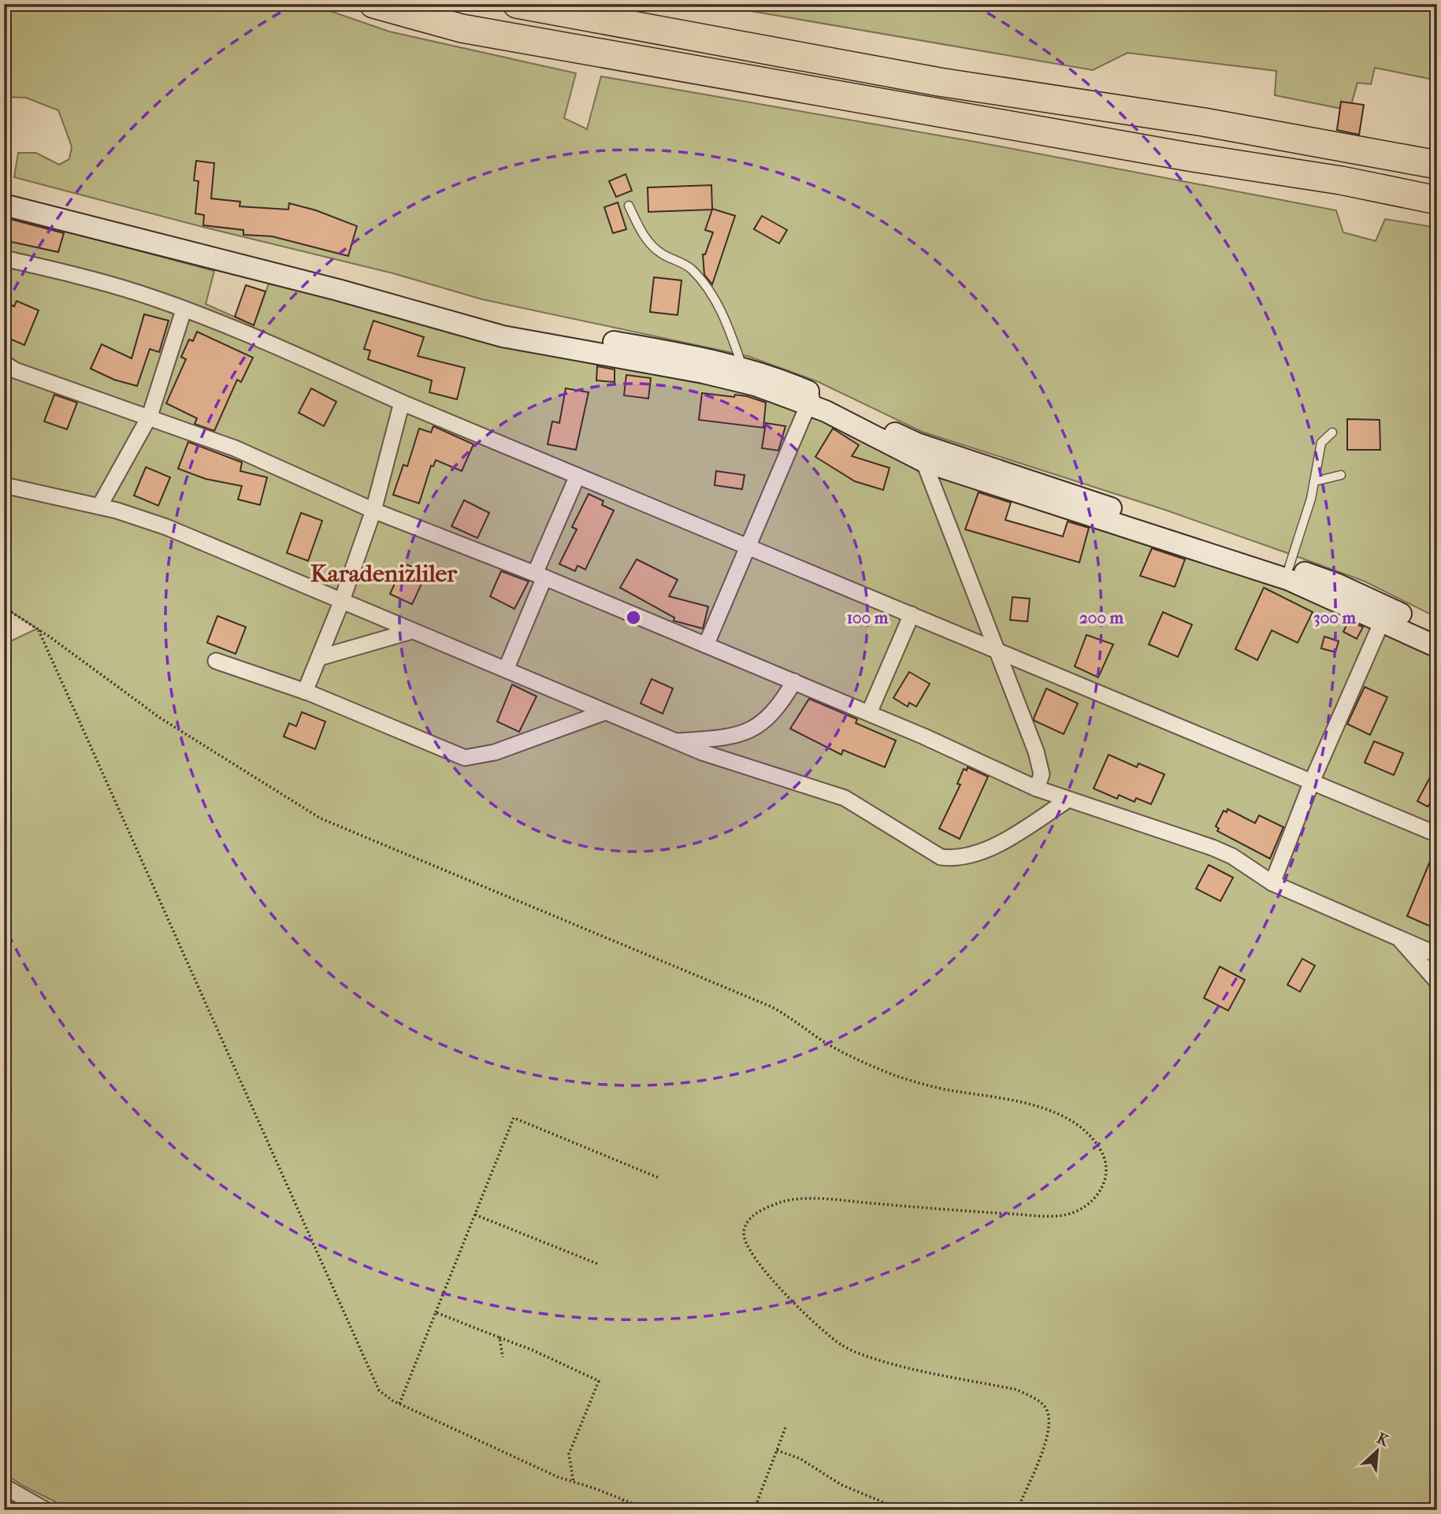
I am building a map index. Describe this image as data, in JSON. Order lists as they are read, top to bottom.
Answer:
{
  "districts": ["Karadenizliler"],
  "north": "top right",
  "rings": ["100 m", "200 m", "300 m"]
}
